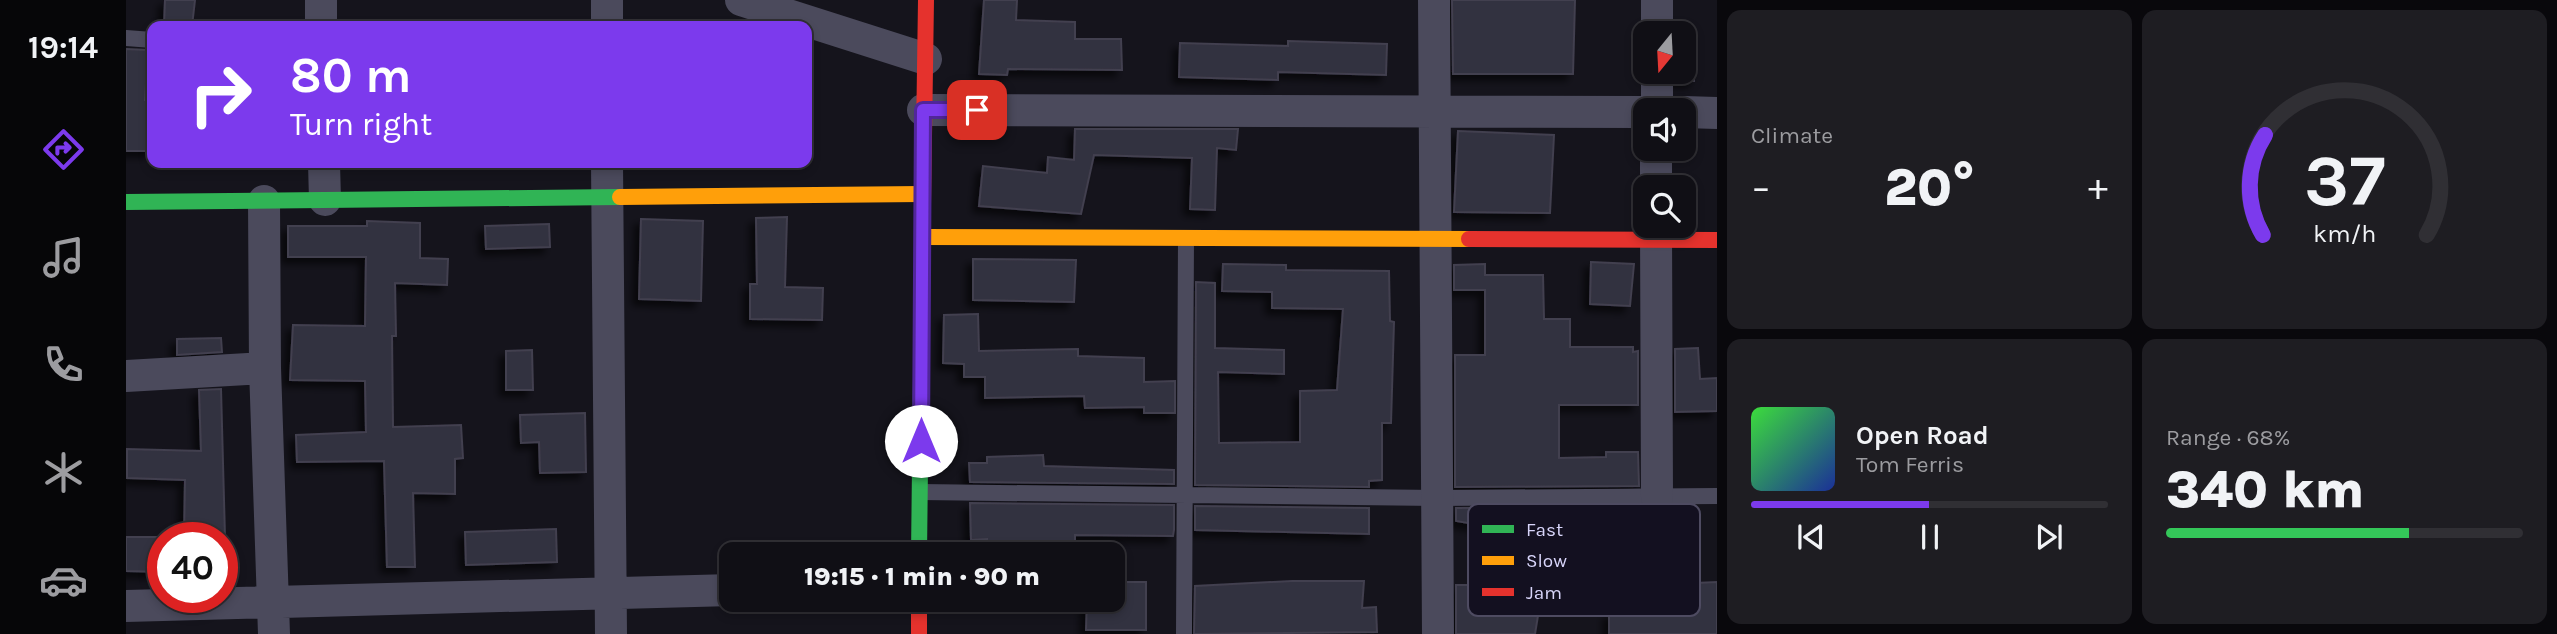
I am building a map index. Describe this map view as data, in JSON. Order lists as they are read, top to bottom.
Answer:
{
  "legend": ["Fast", "Slow", "Jam"],
  "north": "bottom",
  "page": {
    "tabs": "19:14",
    "tile": [
      "Climate",
      ["Range · 68%", "340 km"]
    ],
    "turn": ["80 m", "Turn right"],
    "heat": ["−", "20°", "+"],
    "song": ["Open Road", "Tom Ferris"],
    "limit": "40",
    "trip": "19:15 · 1 min · 90 m",
    "gauge": ["37", "km/h"]
  }
}
